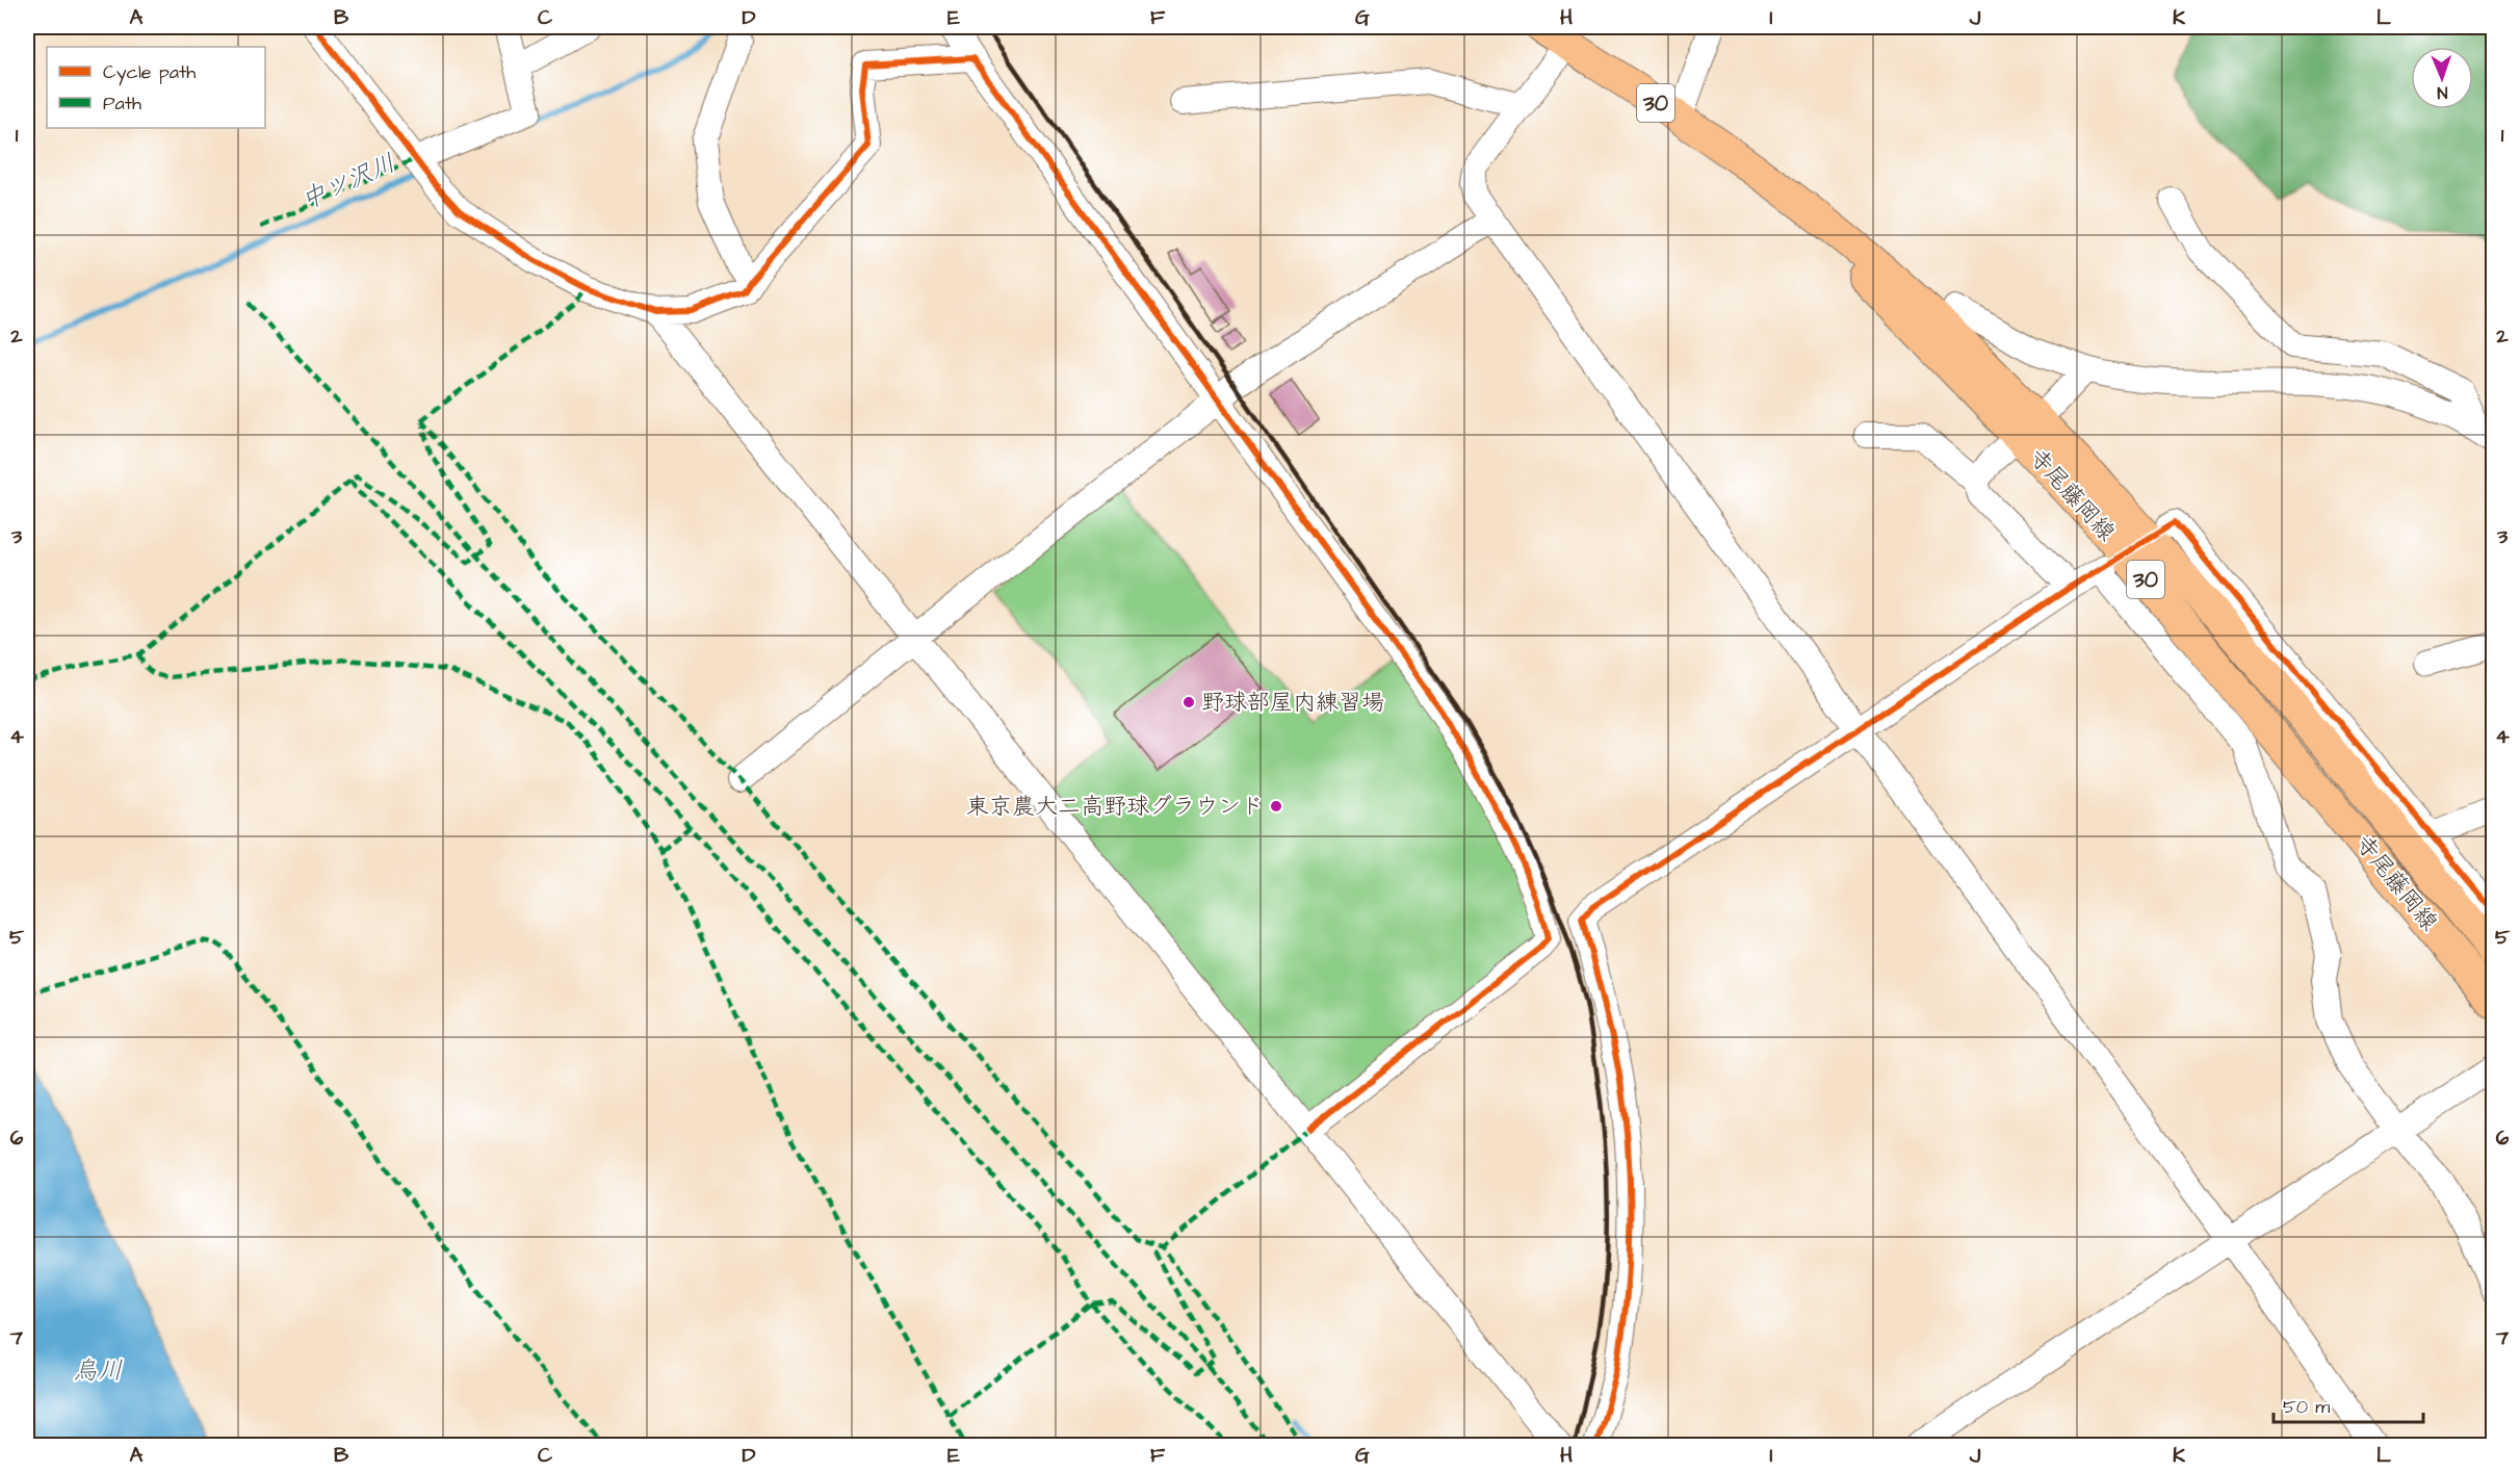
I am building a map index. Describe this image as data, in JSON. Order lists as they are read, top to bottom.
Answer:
{
  "streets": {
    "main road": ["30", "寺尾藤岡線"]
  },
  "water": ["中ツ沢川", "烏川"],
  "places": ["野球部屋内練習場", "東京農大二高野球グラウンド"],
  "legend": ["Cycle path", "Path"],
  "scale_bar": "50 m",
  "north": "bottom",
  "grid": {
    "columns": [
      "A",
      "B",
      "C",
      "D",
      "E",
      "F",
      "G",
      "H",
      "I",
      "J",
      "K",
      "L"
    ],
    "rows": [
      "1",
      "2",
      "3",
      "4",
      "5",
      "6",
      "7"
    ]
  }
}
